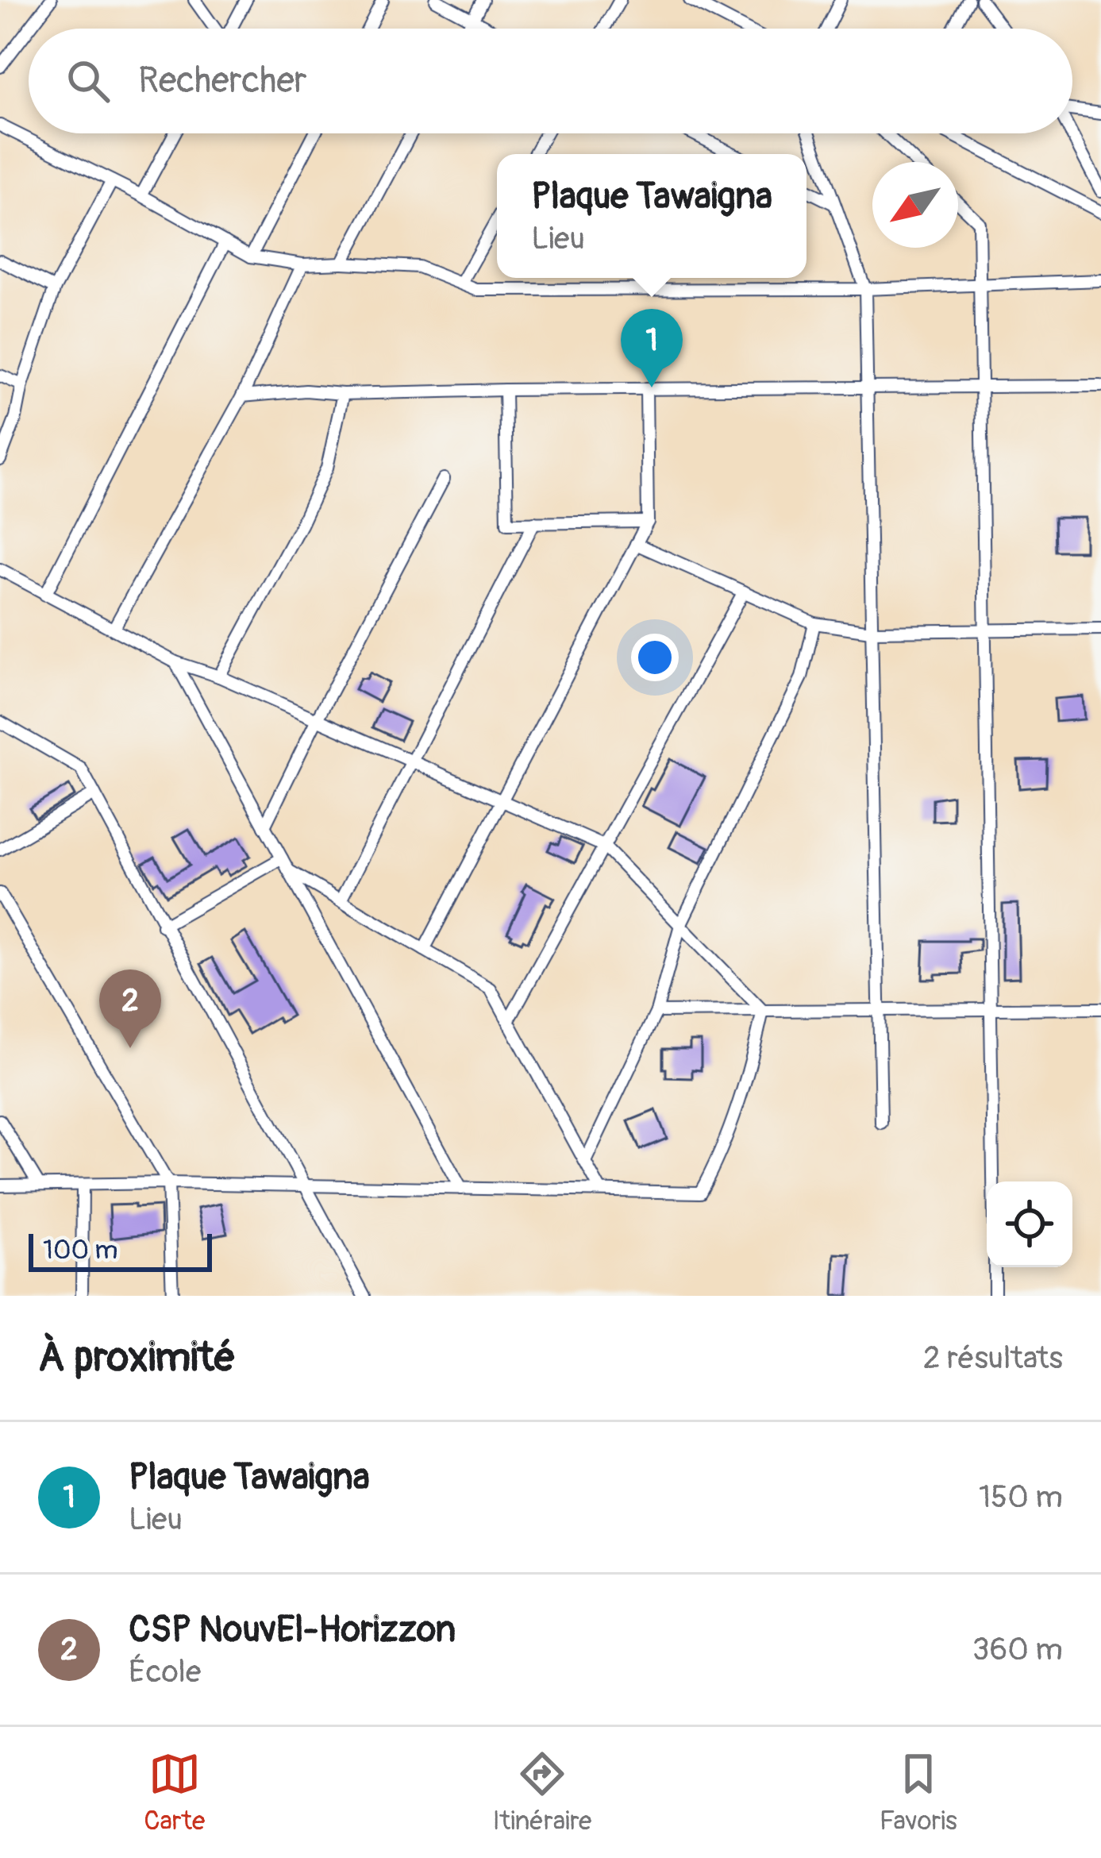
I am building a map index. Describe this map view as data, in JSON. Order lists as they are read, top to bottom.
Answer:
{
  "scale_bar": "100 m",
  "north": "bottom left",
  "page": {
    "search": "Rechercher",
    "popup": ["Plaque Tawaigna", "Lieu"],
    "pins": ["1", "2"],
    "scale": "100 m",
    "heading": ["À proximité", "2 résultats"],
    "list": [
      {
        "mark": "1",
        "name": "Plaque Tawaigna",
        "note": "Lieu",
        "value": "150 m"
      },
      {
        "mark": "2",
        "name": "CSP NouvEl-Horizzon",
        "note": "École",
        "value": "360 m"
      }
    ],
    "nav": ["Carte", "Itinéraire", "Favoris"]
  }
}
